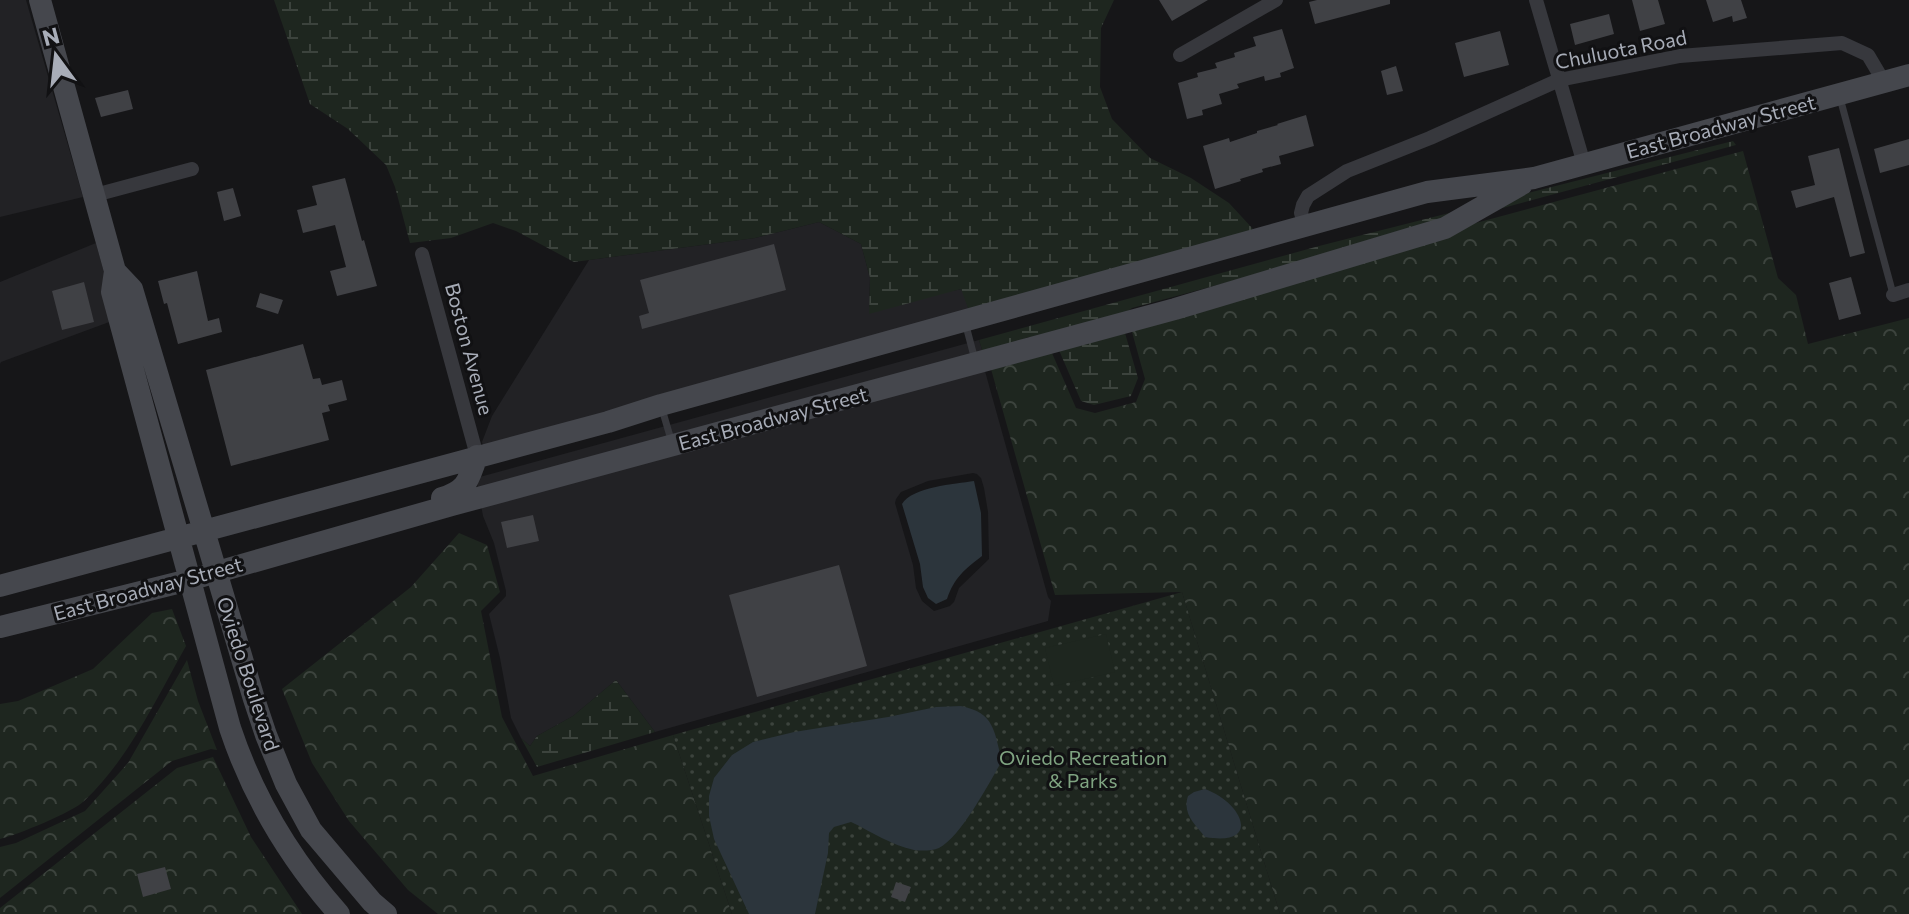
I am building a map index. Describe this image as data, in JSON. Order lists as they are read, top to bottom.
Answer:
{
  "streets": {
    "main road": ["East Broadway Street", "Oviedo Boulevard"],
    "street": ["Chuluota Road", "Boston Avenue"]
  },
  "crossings": [
    ["Chuluota Road", "East Broadway Street"],
    ["East Broadway Street", "Boston Avenue"],
    ["East Broadway Street", "Oviedo Boulevard"]
  ],
  "parks": ["Oviedo Recreation & Parks"],
  "north": "top"
}
